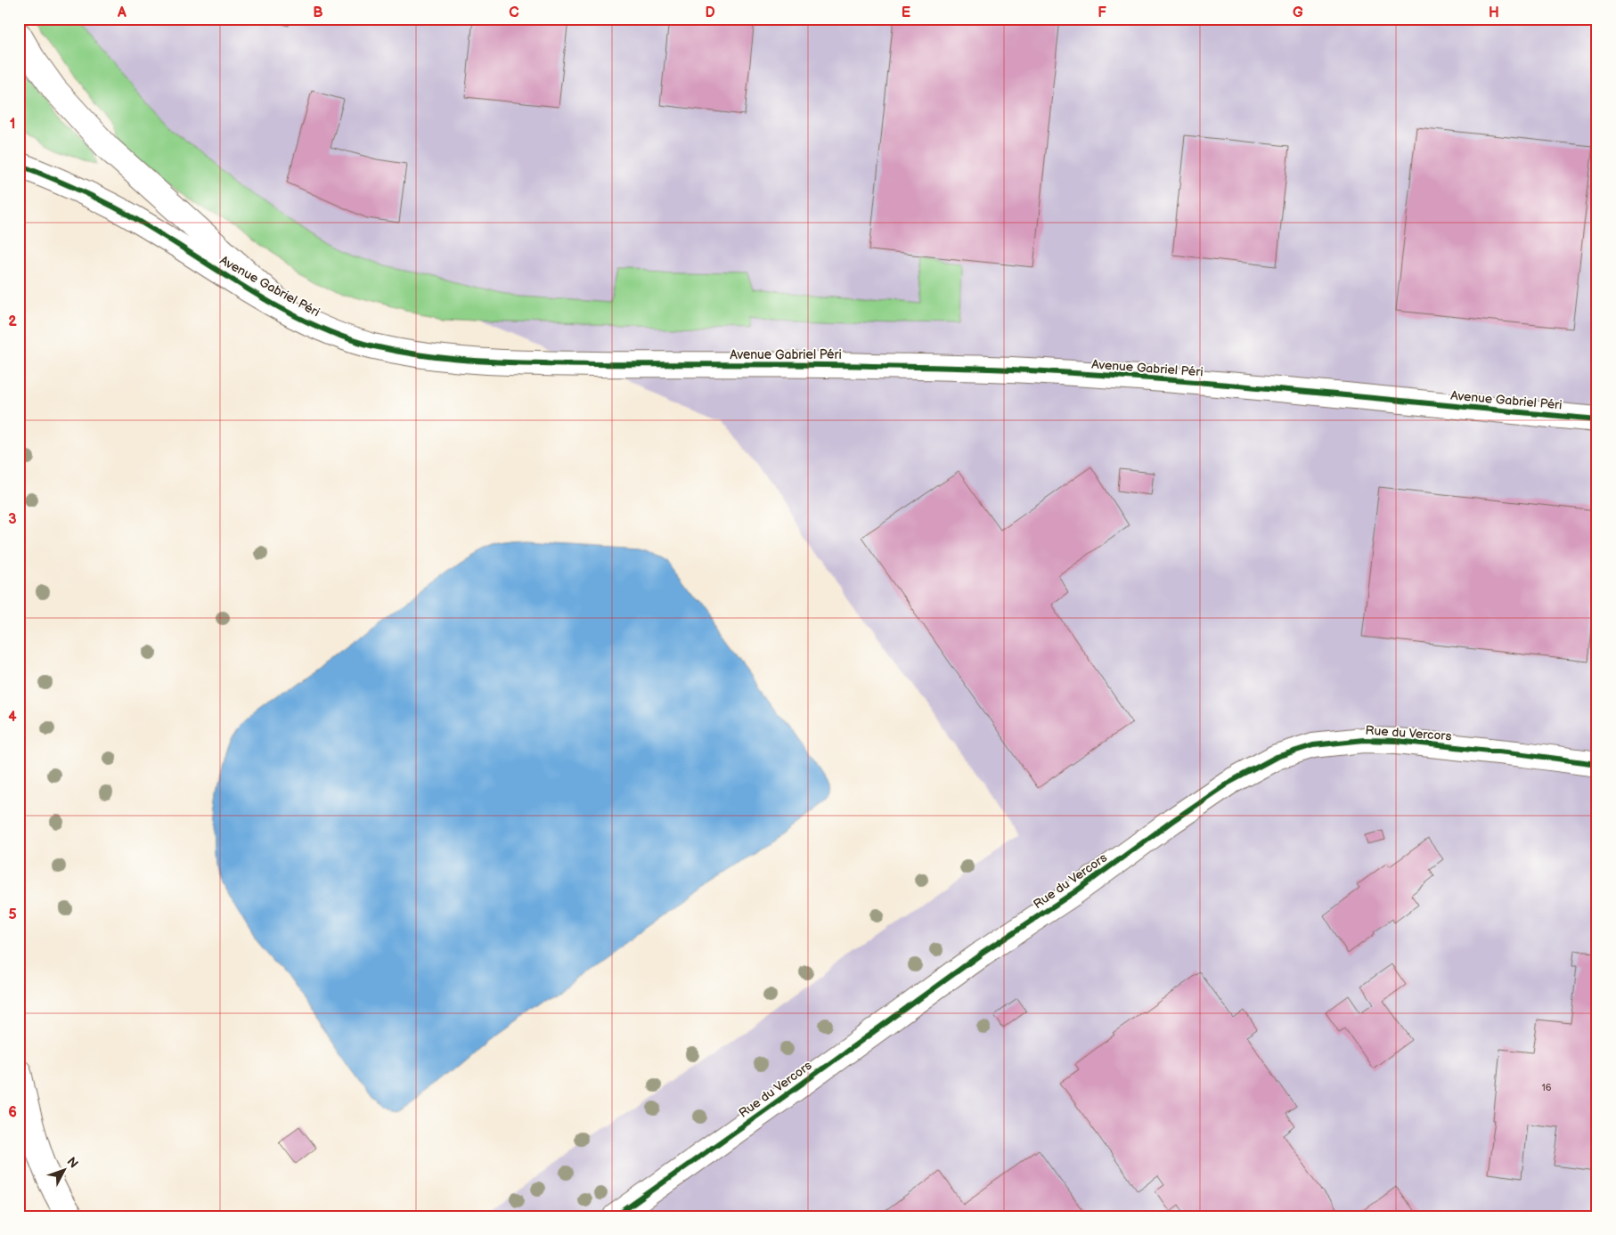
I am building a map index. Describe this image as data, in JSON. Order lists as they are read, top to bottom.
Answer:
{
  "streets": {
    "main road": ["Avenue Gabriel Péri", "Rue du Vercors"]
  },
  "house_numbers": ["16"],
  "north": "top right",
  "grid": {
    "columns": [
      "A",
      "B",
      "C",
      "D",
      "E",
      "F",
      "G",
      "H"
    ],
    "rows": [
      "1",
      "2",
      "3",
      "4",
      "5",
      "6"
    ]
  }
}
